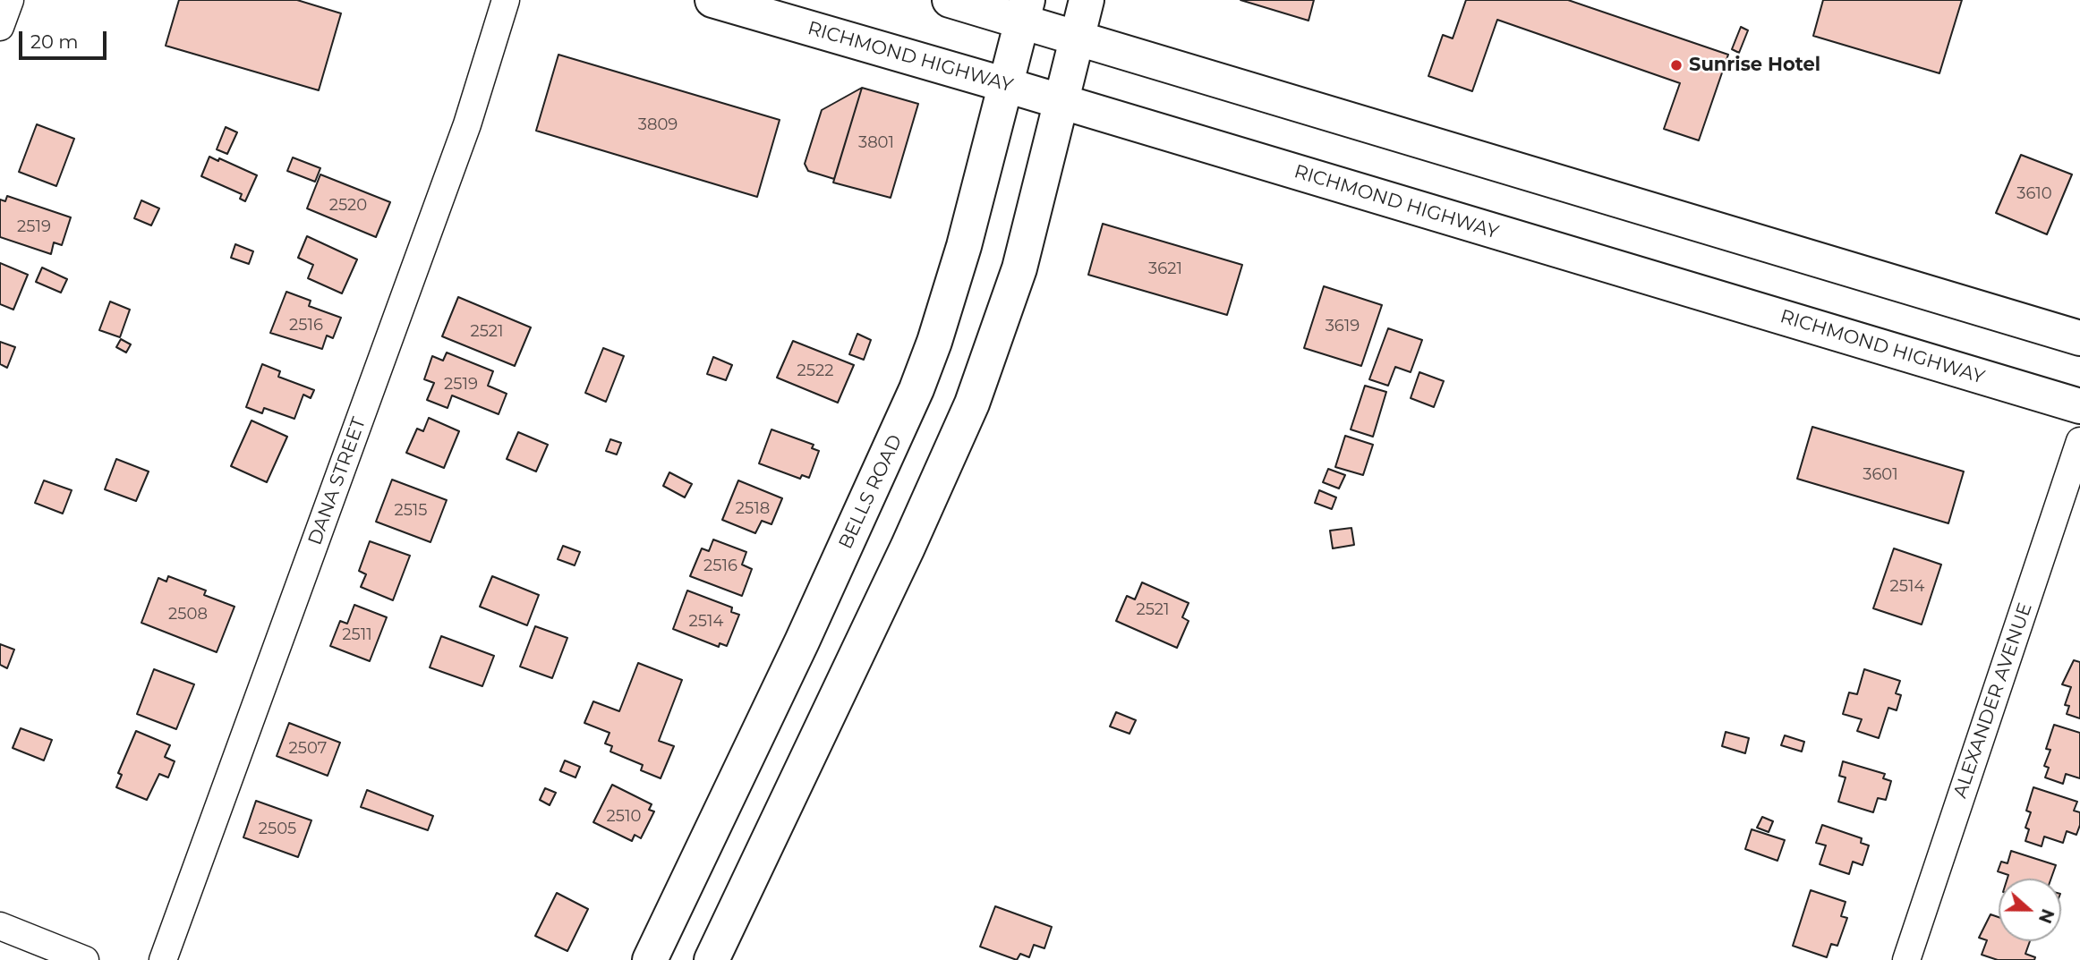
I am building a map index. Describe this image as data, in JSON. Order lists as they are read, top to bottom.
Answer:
{
  "streets": {
    "main road": ["RICHMOND HIGHWAY", "BELLS ROAD"],
    "street": ["DANA STREET", "ALEXANDER AVENUE"]
  },
  "crossings": [
    ["RICHMOND HIGHWAY", "BELLS ROAD"]
  ],
  "places": ["Sunrise Hotel"],
  "house_numbers": [
    "3809",
    "3801",
    "3610",
    "2520",
    "2519",
    "3621",
    "2516",
    "3619",
    "2521",
    "2522",
    "2519",
    "3601",
    "2518",
    "2515",
    "2516",
    "2514",
    "2521",
    "2508",
    "2514",
    "2511",
    "2507",
    "2510",
    "2505"
  ],
  "scale_bar": "20 m",
  "north": "right"
}
